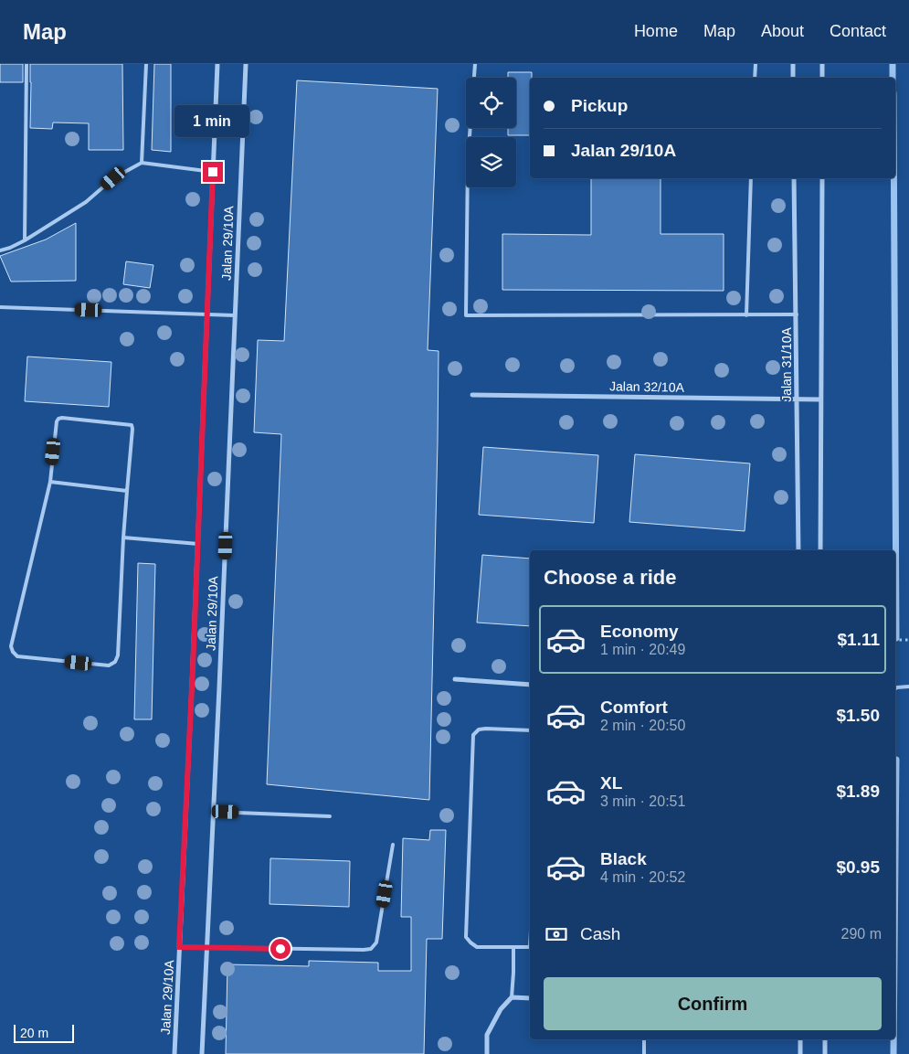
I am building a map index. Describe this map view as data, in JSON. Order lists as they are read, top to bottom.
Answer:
{
  "streets": {
    "street": ["Jalan 29/10A", "Jalan 31/10A", "Jalan 32/10A"]
  },
  "crossings": [
    ["Jalan 31/10A", "Jalan 32/10A"]
  ],
  "scale_bar": "20 m",
  "page": {
    "header": "Map",
    "nav": [
      "Home",
      "Map",
      "About",
      "Contact"
    ],
    "banner": ["Pickup", "Jalan 29/10A"],
    "bubble": "1 min",
    "heading": "Choose a ride",
    "list": [
      {
        "name": "Economy",
        "note": "1 min · 20:49",
        "value": "$1.11"
      },
      {
        "name": "Comfort",
        "note": "2 min · 20:50",
        "value": "$1.50"
      },
      {
        "name": "XL",
        "note": "3 min · 20:51",
        "value": "$1.89"
      },
      {
        "name": "Black",
        "note": "4 min · 20:52",
        "value": "$0.95"
      }
    ],
    "pay": ["Cash", "290 m"],
    "buttons": "Confirm",
    "scale": "20 m"
  }
}
